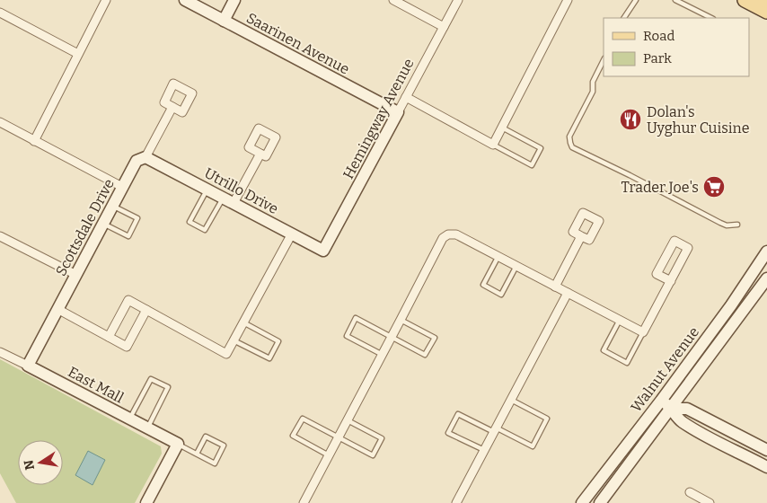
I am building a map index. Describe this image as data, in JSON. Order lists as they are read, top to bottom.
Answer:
{
  "streets": {
    "street": [
      "Saarinen Avenue",
      "Hemingway Avenue",
      "Utrillo Drive",
      "Scottsdale Drive",
      "Walnut Avenue",
      "East Mall"
    ]
  },
  "crossings": [
    ["Saarinen Avenue", "Hemingway Avenue"],
    ["Hemingway Avenue", "Utrillo Drive"],
    ["Utrillo Drive", "Scottsdale Drive"],
    ["Scottsdale Drive", "East Mall"]
  ],
  "places": {
    "restaurant": ["Dolan's Uyghur Cuisine"],
    "supermarket": ["Trader Joe's"]
  },
  "legend": ["Road", "Park"],
  "north": "left"
}
